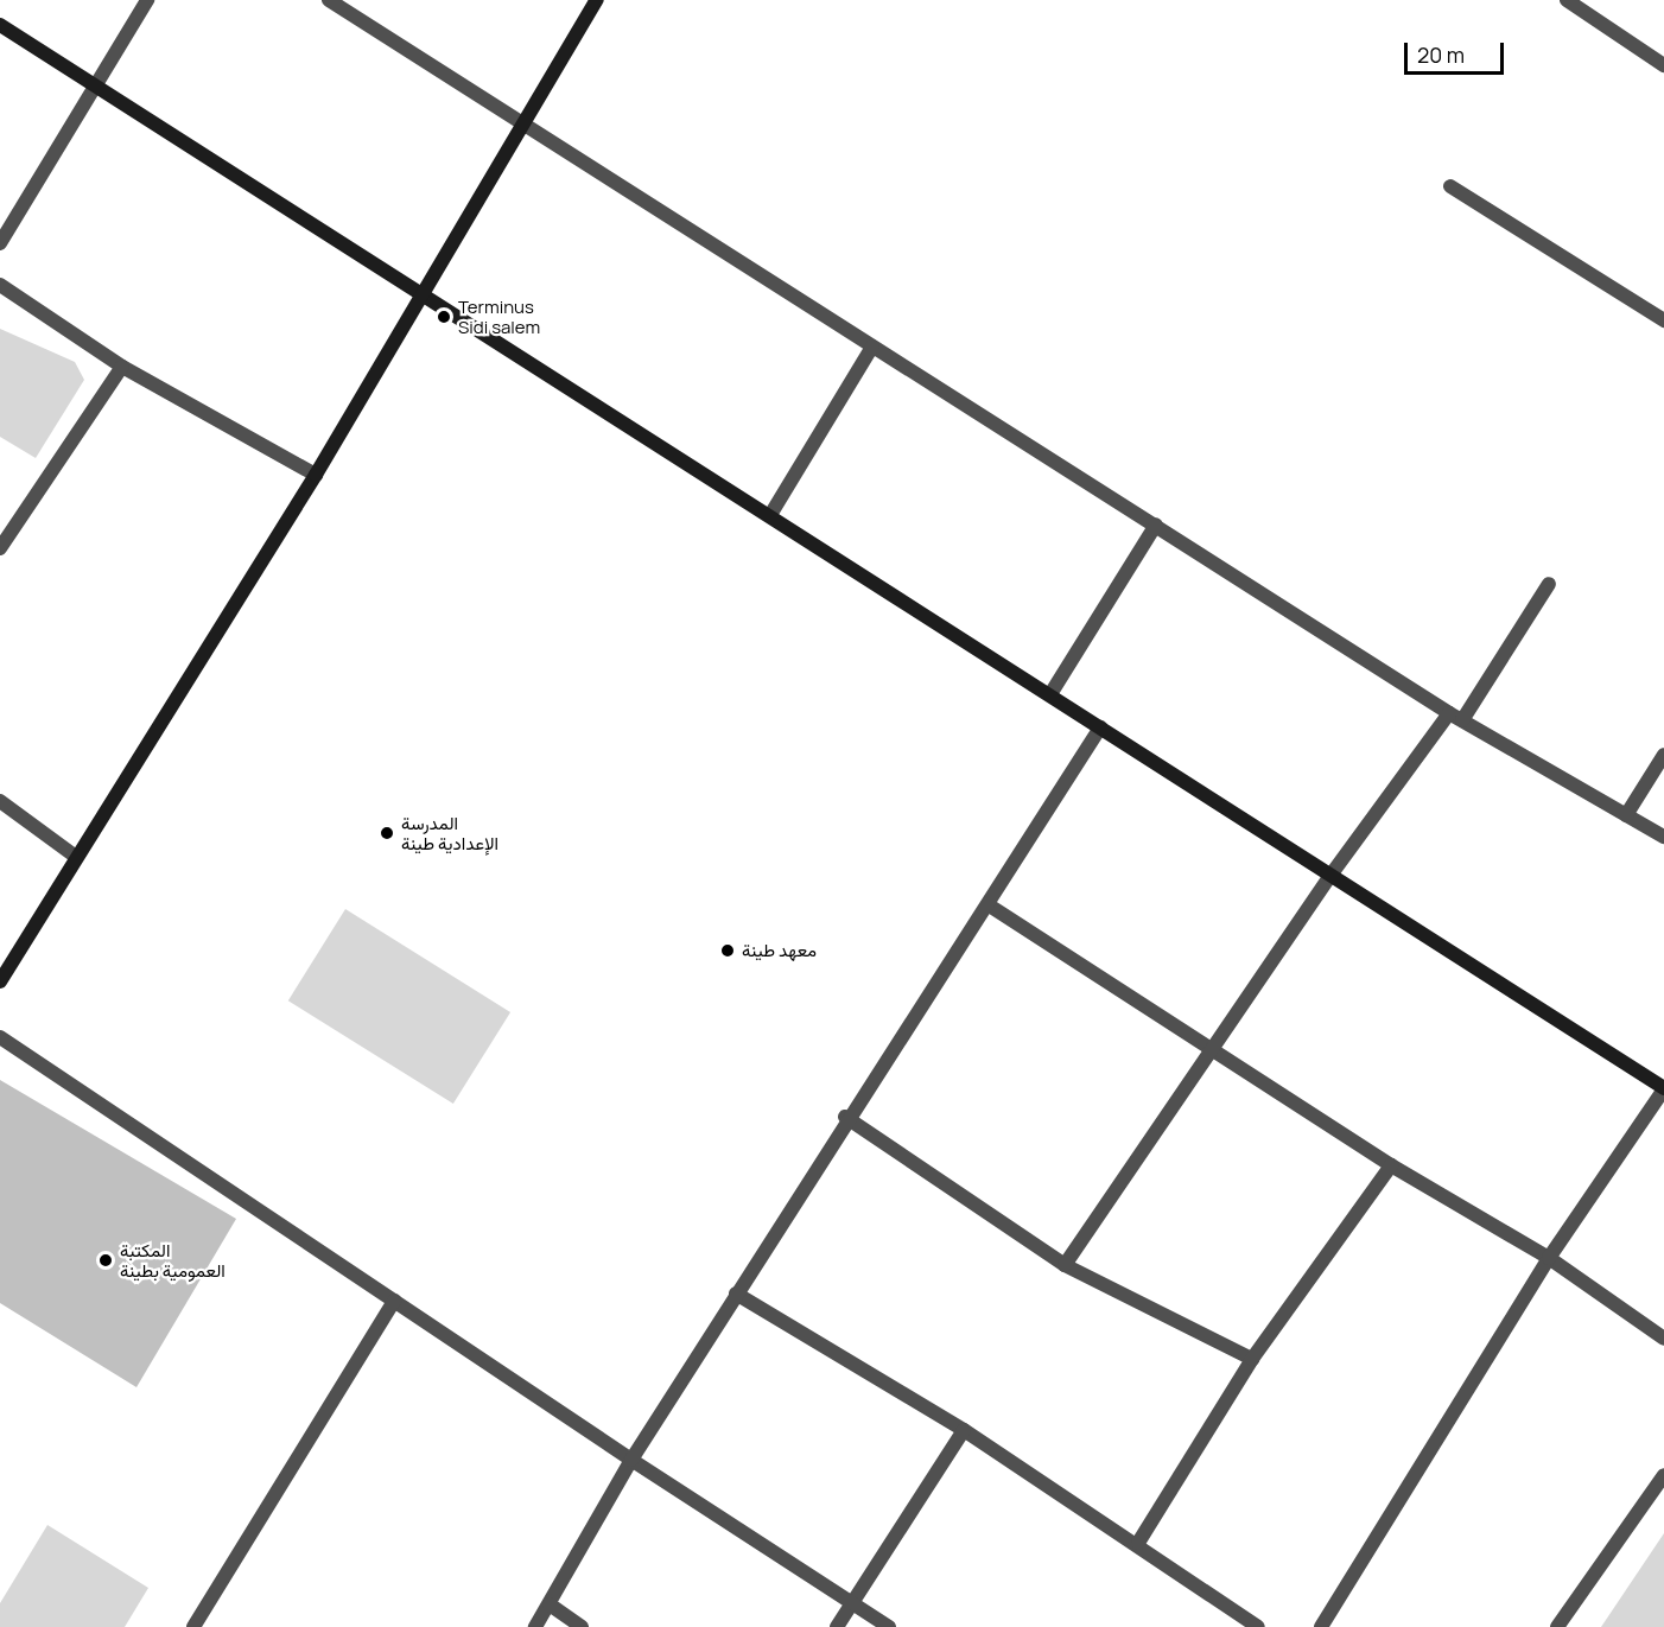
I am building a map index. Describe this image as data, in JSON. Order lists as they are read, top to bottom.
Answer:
{
  "places": [
    "Terminus Sidi salem",
    "المدرسة الإعدادية طينة",
    "معهد طينة",
    "المكتبة العمومية بطينة"
  ],
  "scale_bar": "20 m"
}
